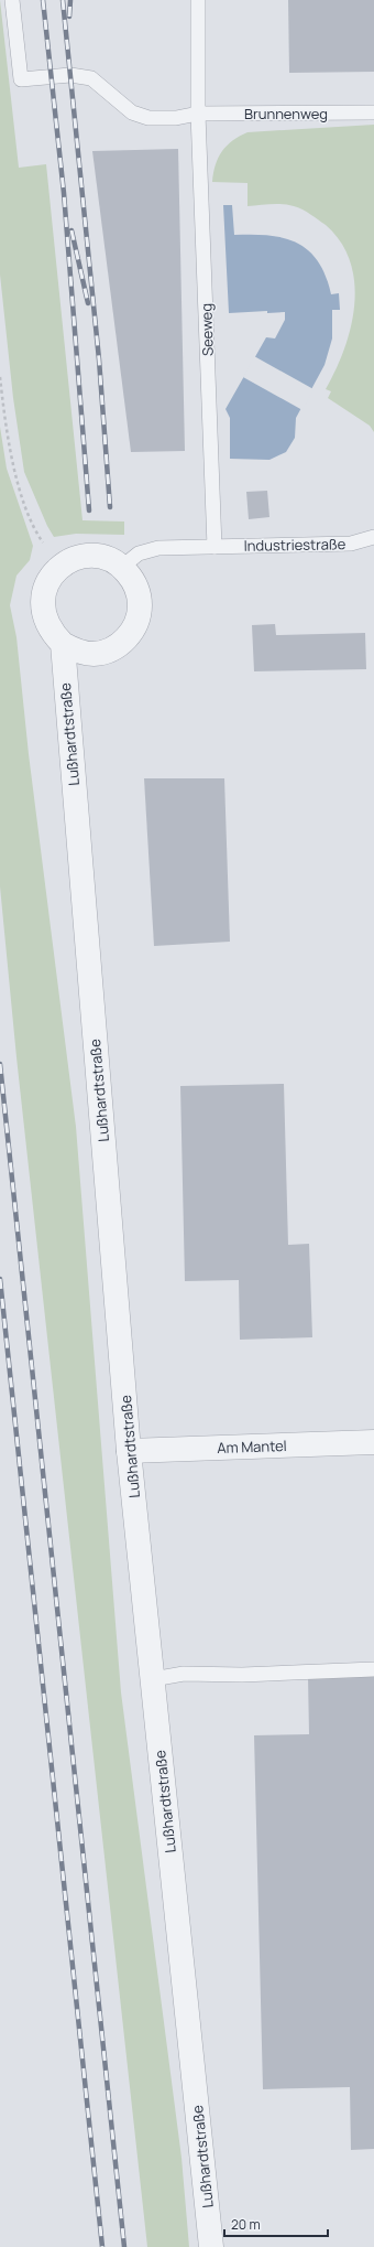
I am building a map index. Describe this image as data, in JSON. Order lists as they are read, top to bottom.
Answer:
{
  "streets": {
    "street": ["Lußhardtstraße", "Am Mantel"],
    "lane": ["Brunnenweg", "Seeweg", "Industriestraße"]
  },
  "crossings": [
    ["Brunnenweg", "Seeweg"],
    ["Seeweg", "Industriestraße"],
    ["Industriestraße", "Lußhardtstraße"],
    ["Lußhardtstraße", "Am Mantel"]
  ],
  "scale_bar": "20 m"
}
